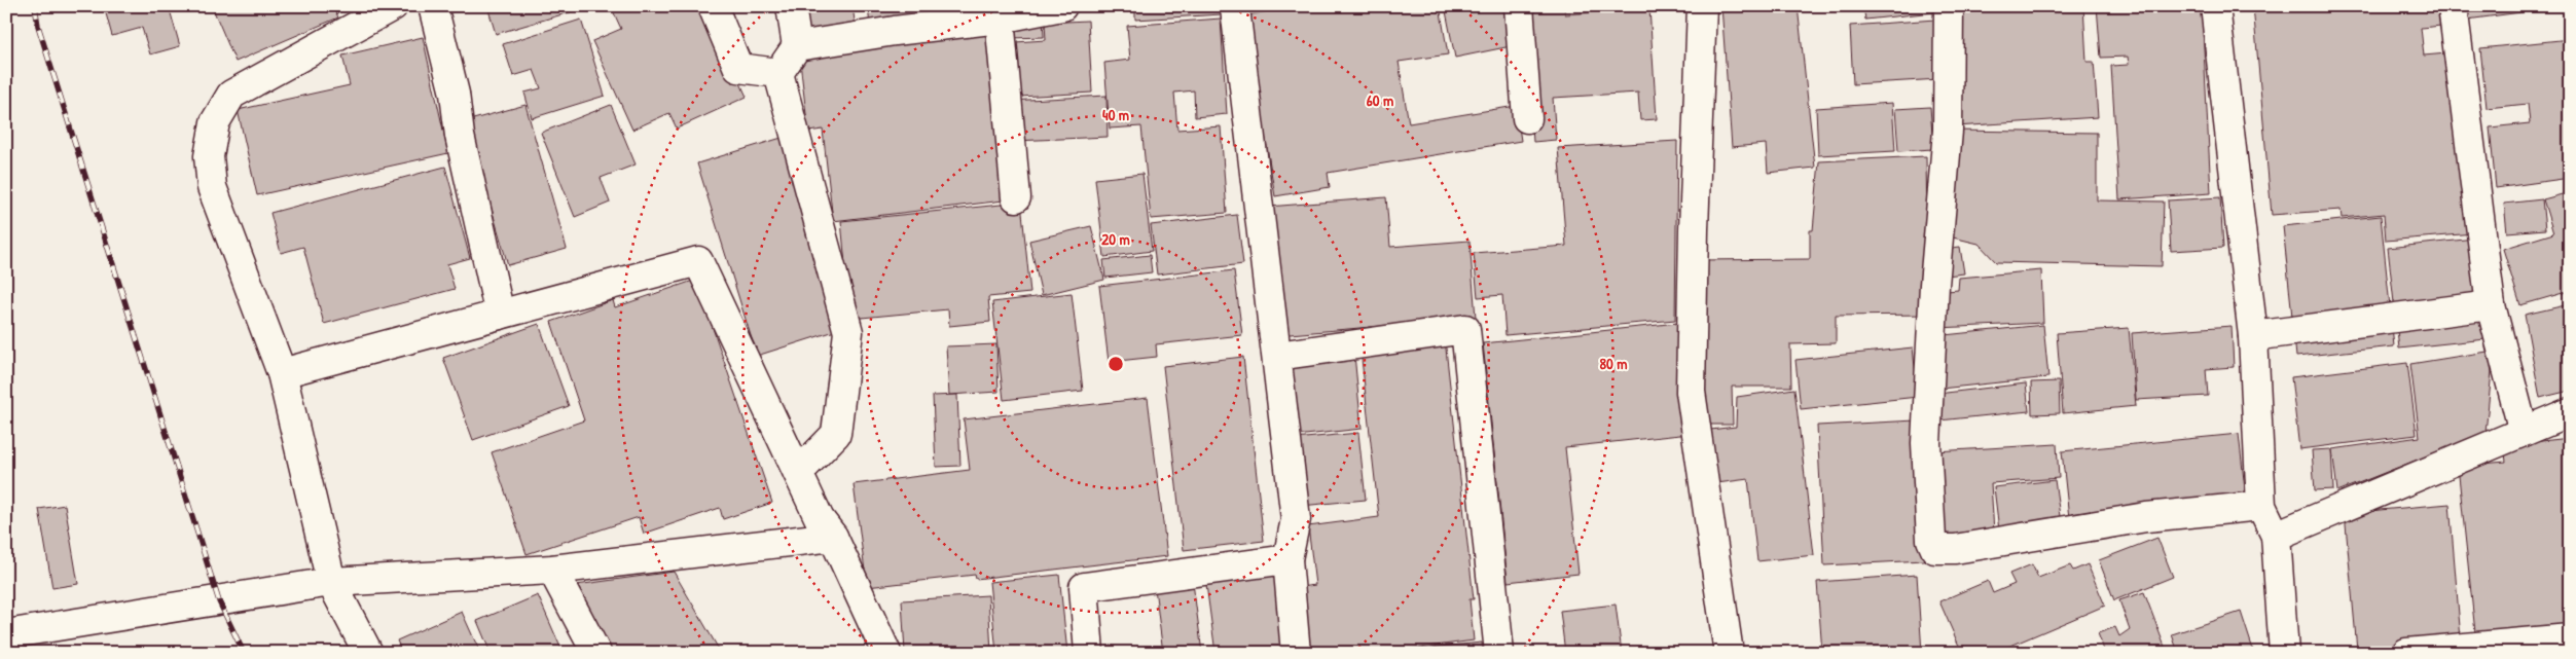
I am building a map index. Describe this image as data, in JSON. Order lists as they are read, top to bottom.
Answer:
{
  "rings": [
    "60 m",
    "40 m",
    "20 m",
    "80 m"
  ]
}
